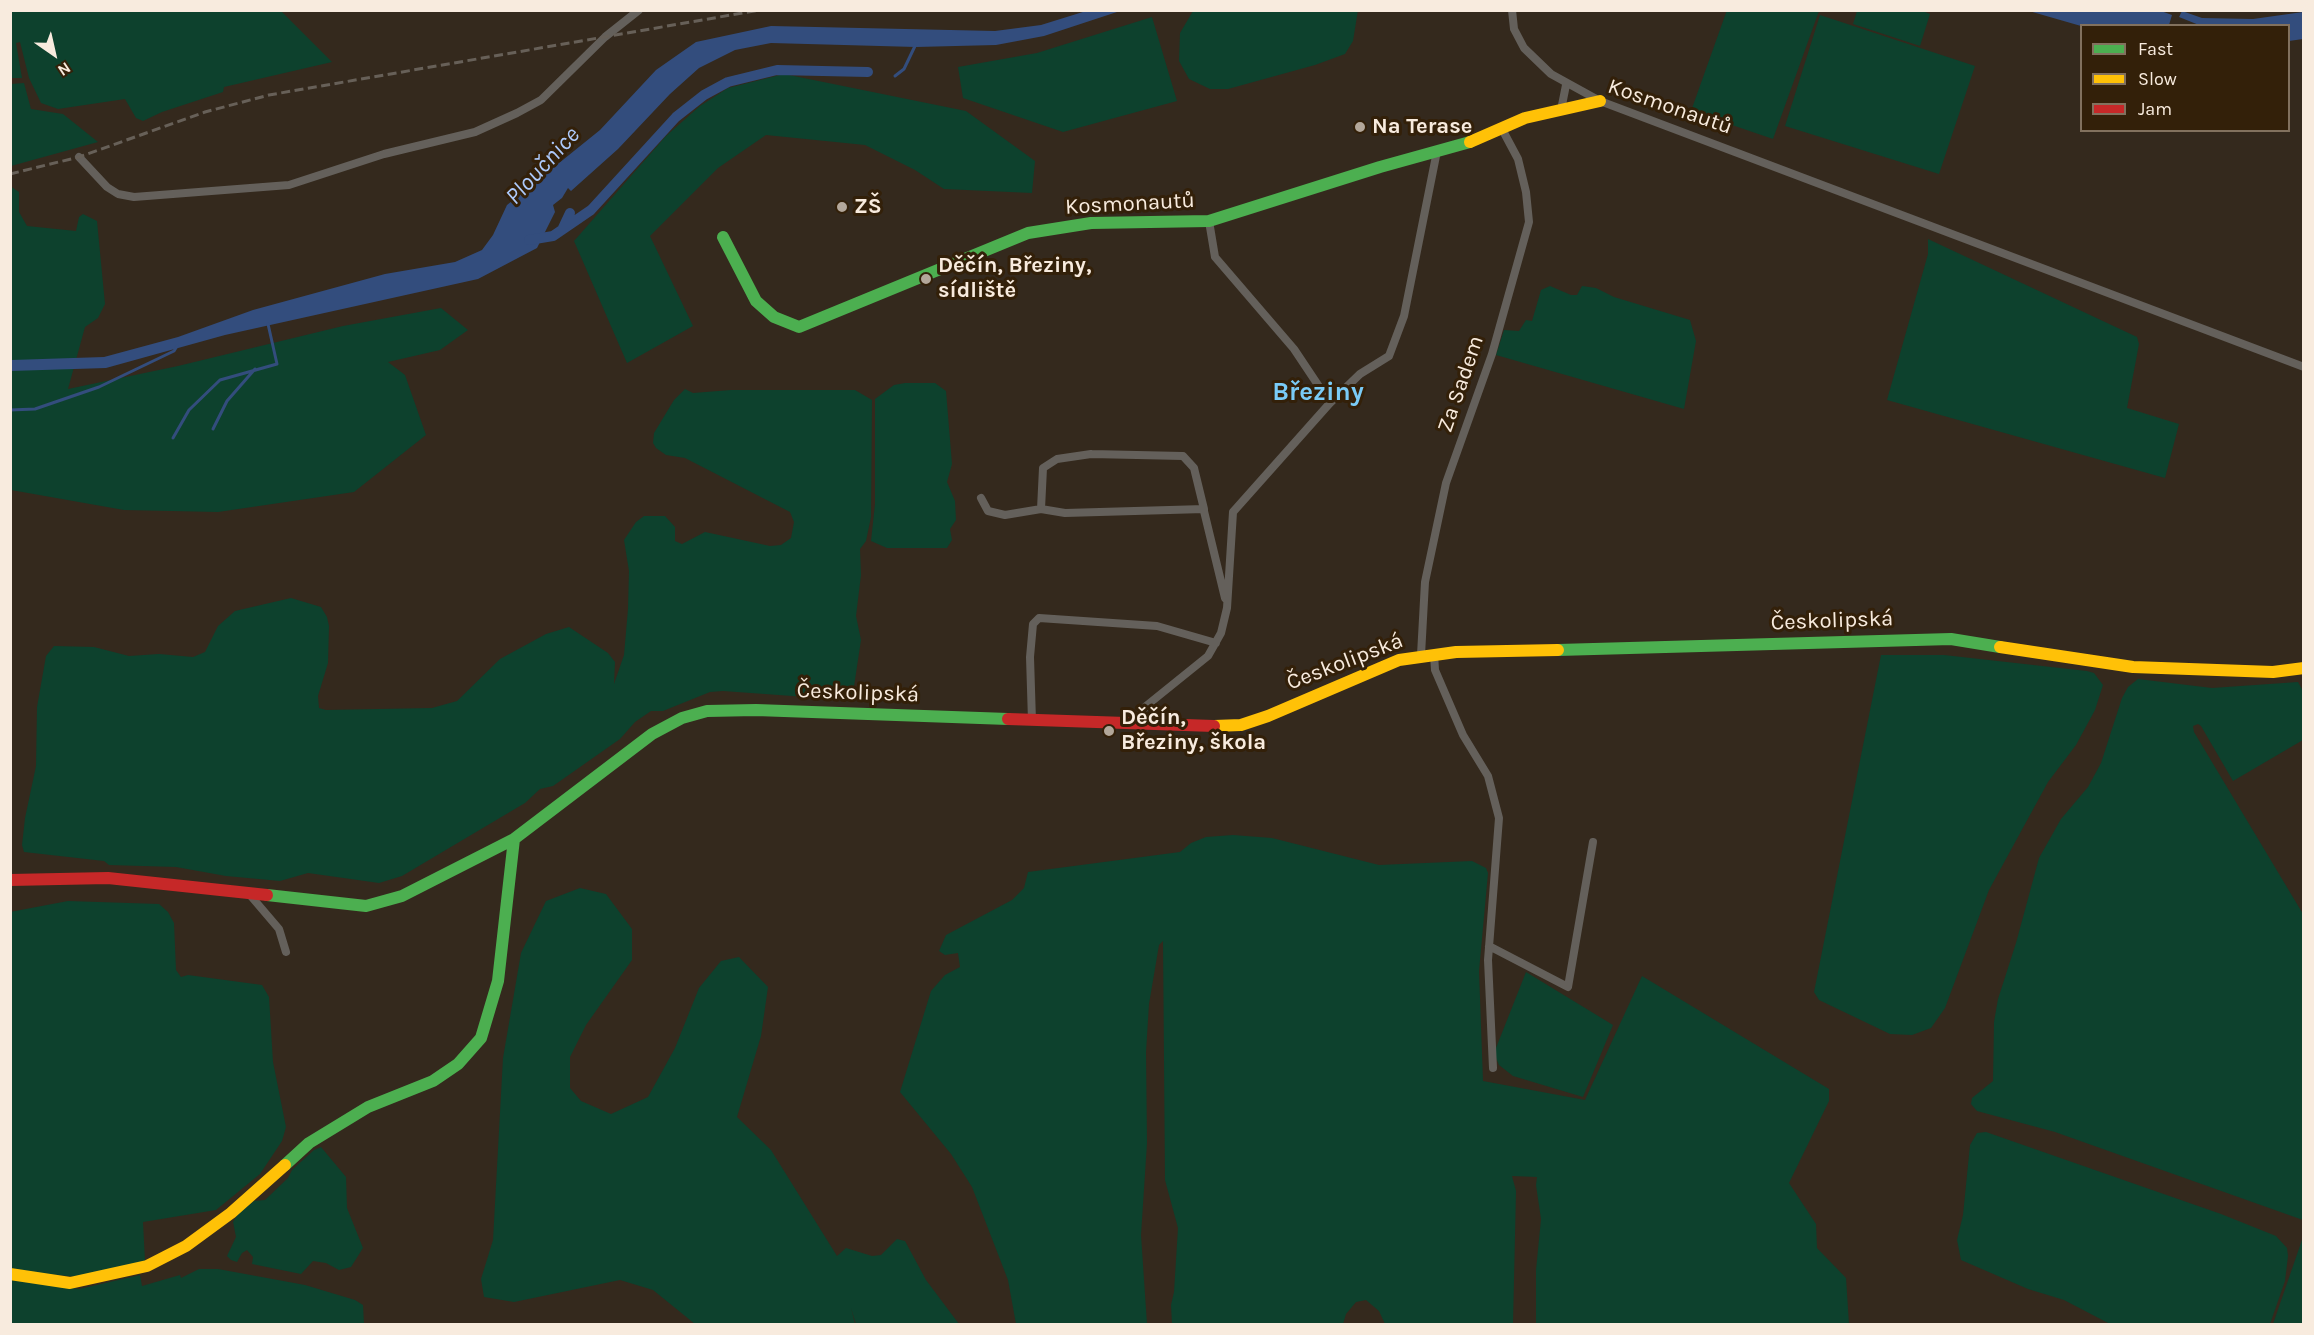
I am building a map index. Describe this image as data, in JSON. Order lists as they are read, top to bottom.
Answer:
{
  "streets": {
    "main road": ["Kosmonautů", "Českolipská"],
    "street": ["Za Sadem"]
  },
  "crossings": [
    ["Kosmonautů", "Za Sadem"],
    ["Za Sadem", "Českolipská"]
  ],
  "districts": ["Březiny"],
  "water": ["Ploučnice"],
  "places": [
    "Na Terase",
    "ZŠ",
    "Děčín, Březiny, sídliště",
    "Děčín, Březiny, škola"
  ],
  "legend": ["Fast", "Slow", "Jam"],
  "north": "bottom right"
}
